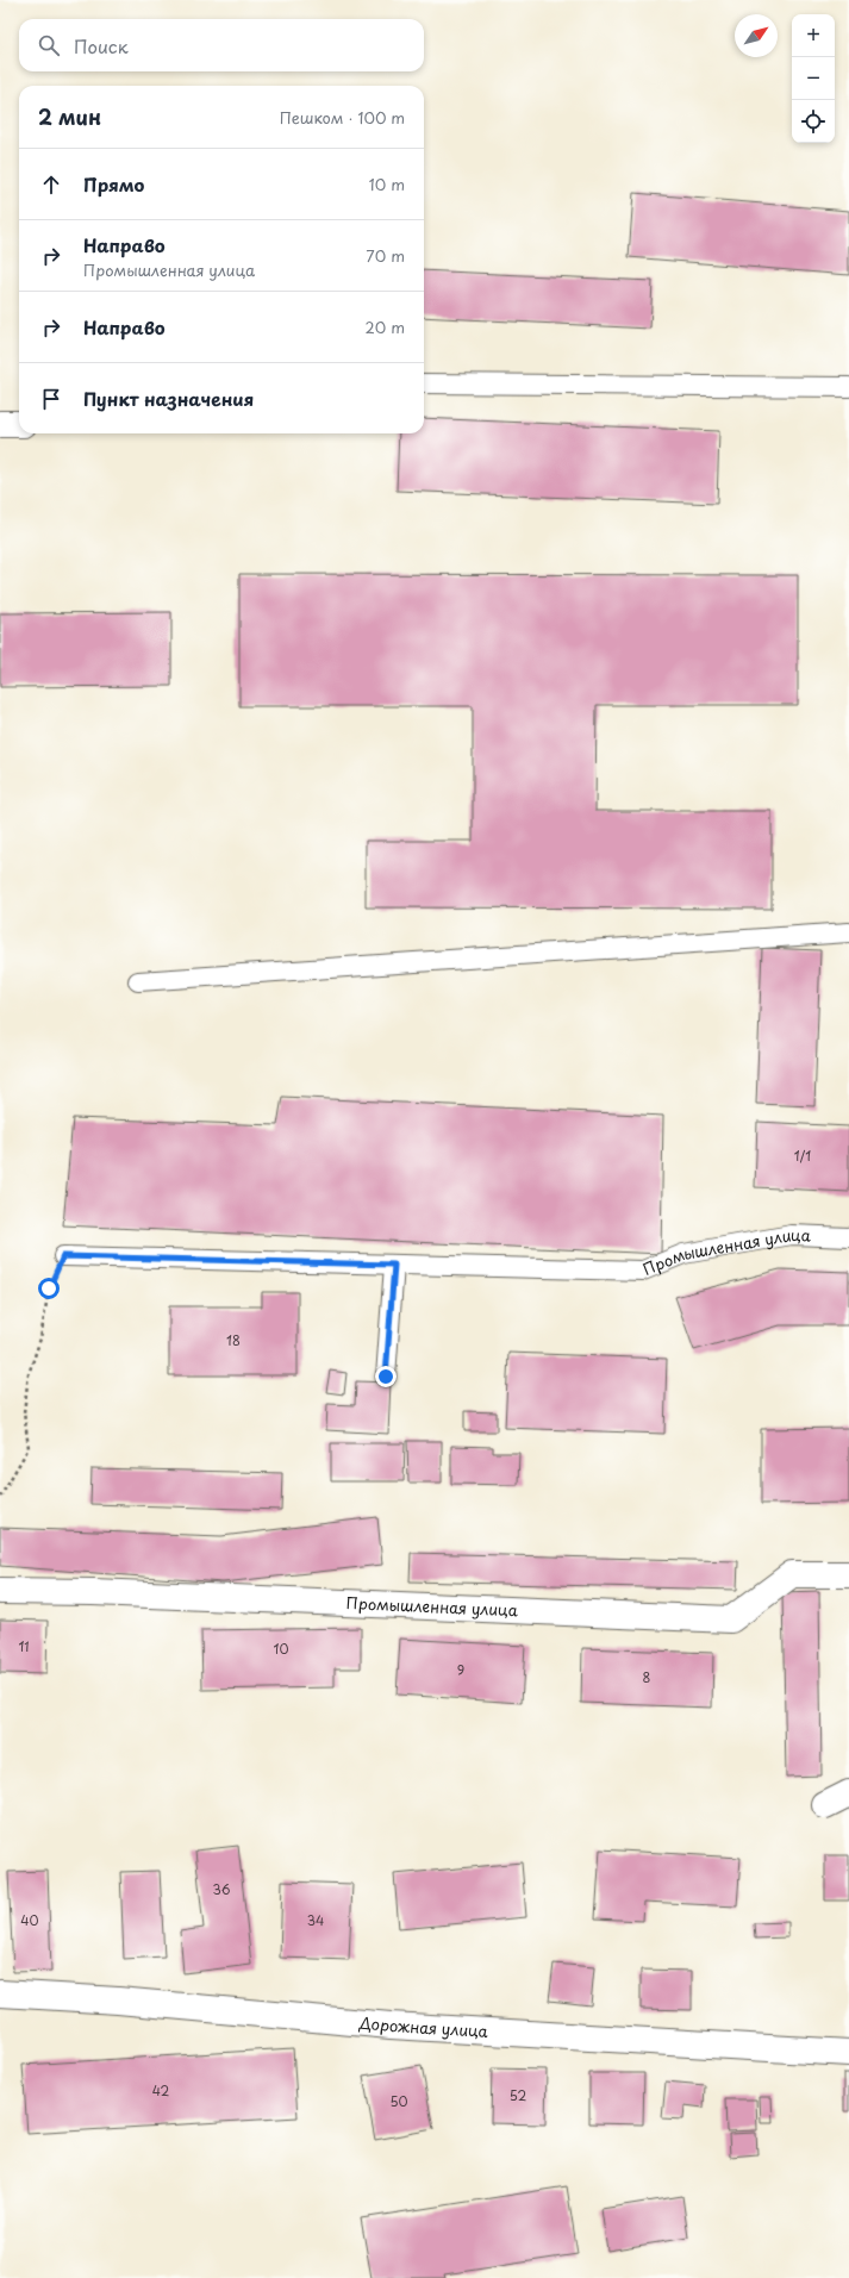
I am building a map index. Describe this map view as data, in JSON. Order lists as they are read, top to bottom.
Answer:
{
  "streets": {
    "street": ["Промышленная улица", "Дорожная улица"]
  },
  "house_numbers": [
    "1/1",
    "18",
    "11",
    "10",
    "9",
    "8",
    "36",
    "40",
    "34",
    "42",
    "52",
    "50"
  ],
  "north": "top right",
  "page": {
    "map_buttons": ["+", "−"],
    "search": "Поиск",
    "heading": ["2 мин", "Пешком · 100 m"],
    "list": [
      ["Прямо", "10 m"],
      ["Направо", "Промышленная улица", "70 m"],
      ["Направо", "20 m"],
      "Пункт назначения"
    ]
  }
}
